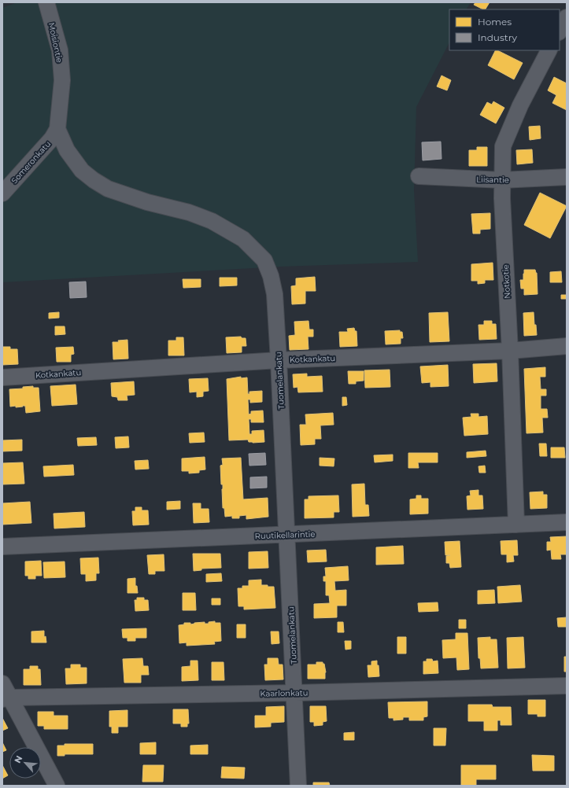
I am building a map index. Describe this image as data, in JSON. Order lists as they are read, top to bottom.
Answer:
{
  "streets": {
    "street": [
      "Moisiontie",
      "Someronkatu",
      "Liisantie",
      "Notkotie",
      "Kotkankatu",
      "Tuomelankatu",
      "Ruutikellarintie",
      "Kaarlonkatu"
    ]
  },
  "crossings": [
    ["Moisiontie", "Someronkatu"],
    ["Moisiontie", "Tuomelankatu"],
    ["Someronkatu", "Tuomelankatu"],
    ["Liisantie", "Notkotie"],
    ["Notkotie", "Kotkankatu"],
    ["Notkotie", "Ruutikellarintie"],
    ["Kotkankatu", "Tuomelankatu"],
    ["Tuomelankatu", "Ruutikellarintie"],
    ["Tuomelankatu", "Kaarlonkatu"]
  ],
  "legend": ["Homes", "Industry"],
  "north": "top left"
}
